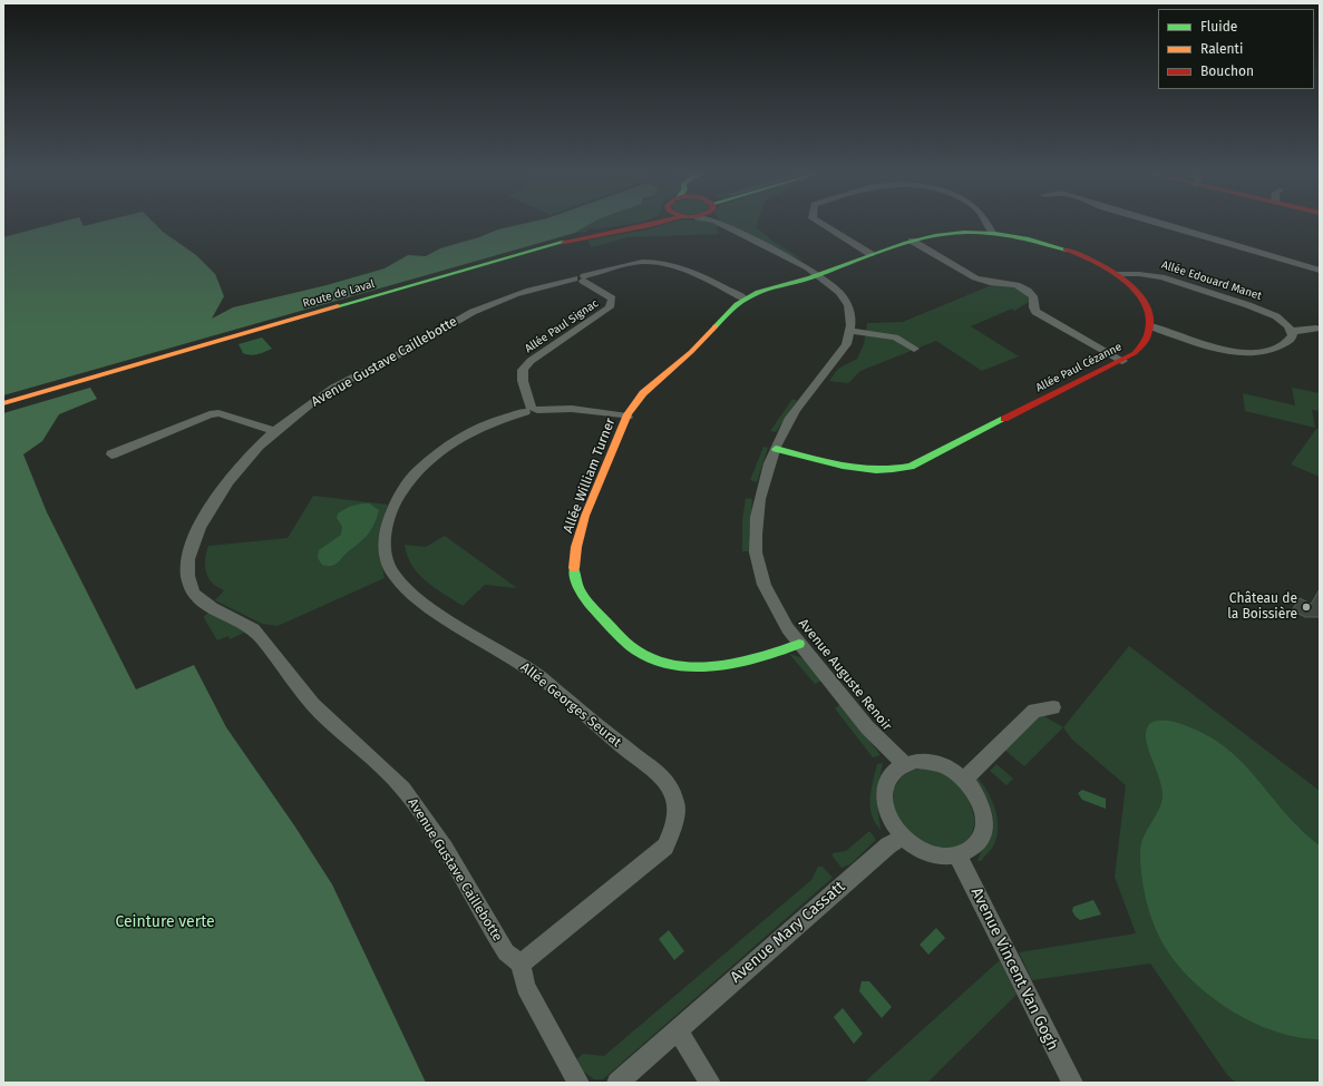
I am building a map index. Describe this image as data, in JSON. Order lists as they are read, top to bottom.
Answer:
{
  "streets": {
    "street": [
      "Allée Edouard Manet",
      "Route de Laval",
      "Allée Paul Signac",
      "Avenue Gustave Caillebotte",
      "Allée Paul Cézanne",
      "Allée William Turner",
      "Avenue Auguste Renoir",
      "Allée Georges Seurat",
      "Avenue Mary Cassatt",
      "Avenue Vincent Van Gogh"
    ]
  },
  "crossings": [
    ["Allée Paul Signac", "Avenue Gustave Caillebotte"],
    ["Allée Paul Signac", "Allée Georges Seurat"],
    ["Avenue Gustave Caillebotte", "Allée William Turner"],
    ["Avenue Gustave Caillebotte", "Allée Georges Seurat"],
    ["Allée Paul Cézanne", "Avenue Auguste Renoir"],
    ["Allée William Turner", "Avenue Auguste Renoir"],
    ["Allée William Turner", "Allée Georges Seurat"],
    ["Avenue Auguste Renoir", "Avenue Mary Cassatt"],
    ["Avenue Auguste Renoir", "Avenue Vincent Van Gogh"],
    ["Avenue Mary Cassatt", "Avenue Vincent Van Gogh"]
  ],
  "parks": ["Ceinture verte"],
  "places": ["Château de la Boissière"],
  "legend": ["Fluide", "Ralenti", "Bouchon"]
}
